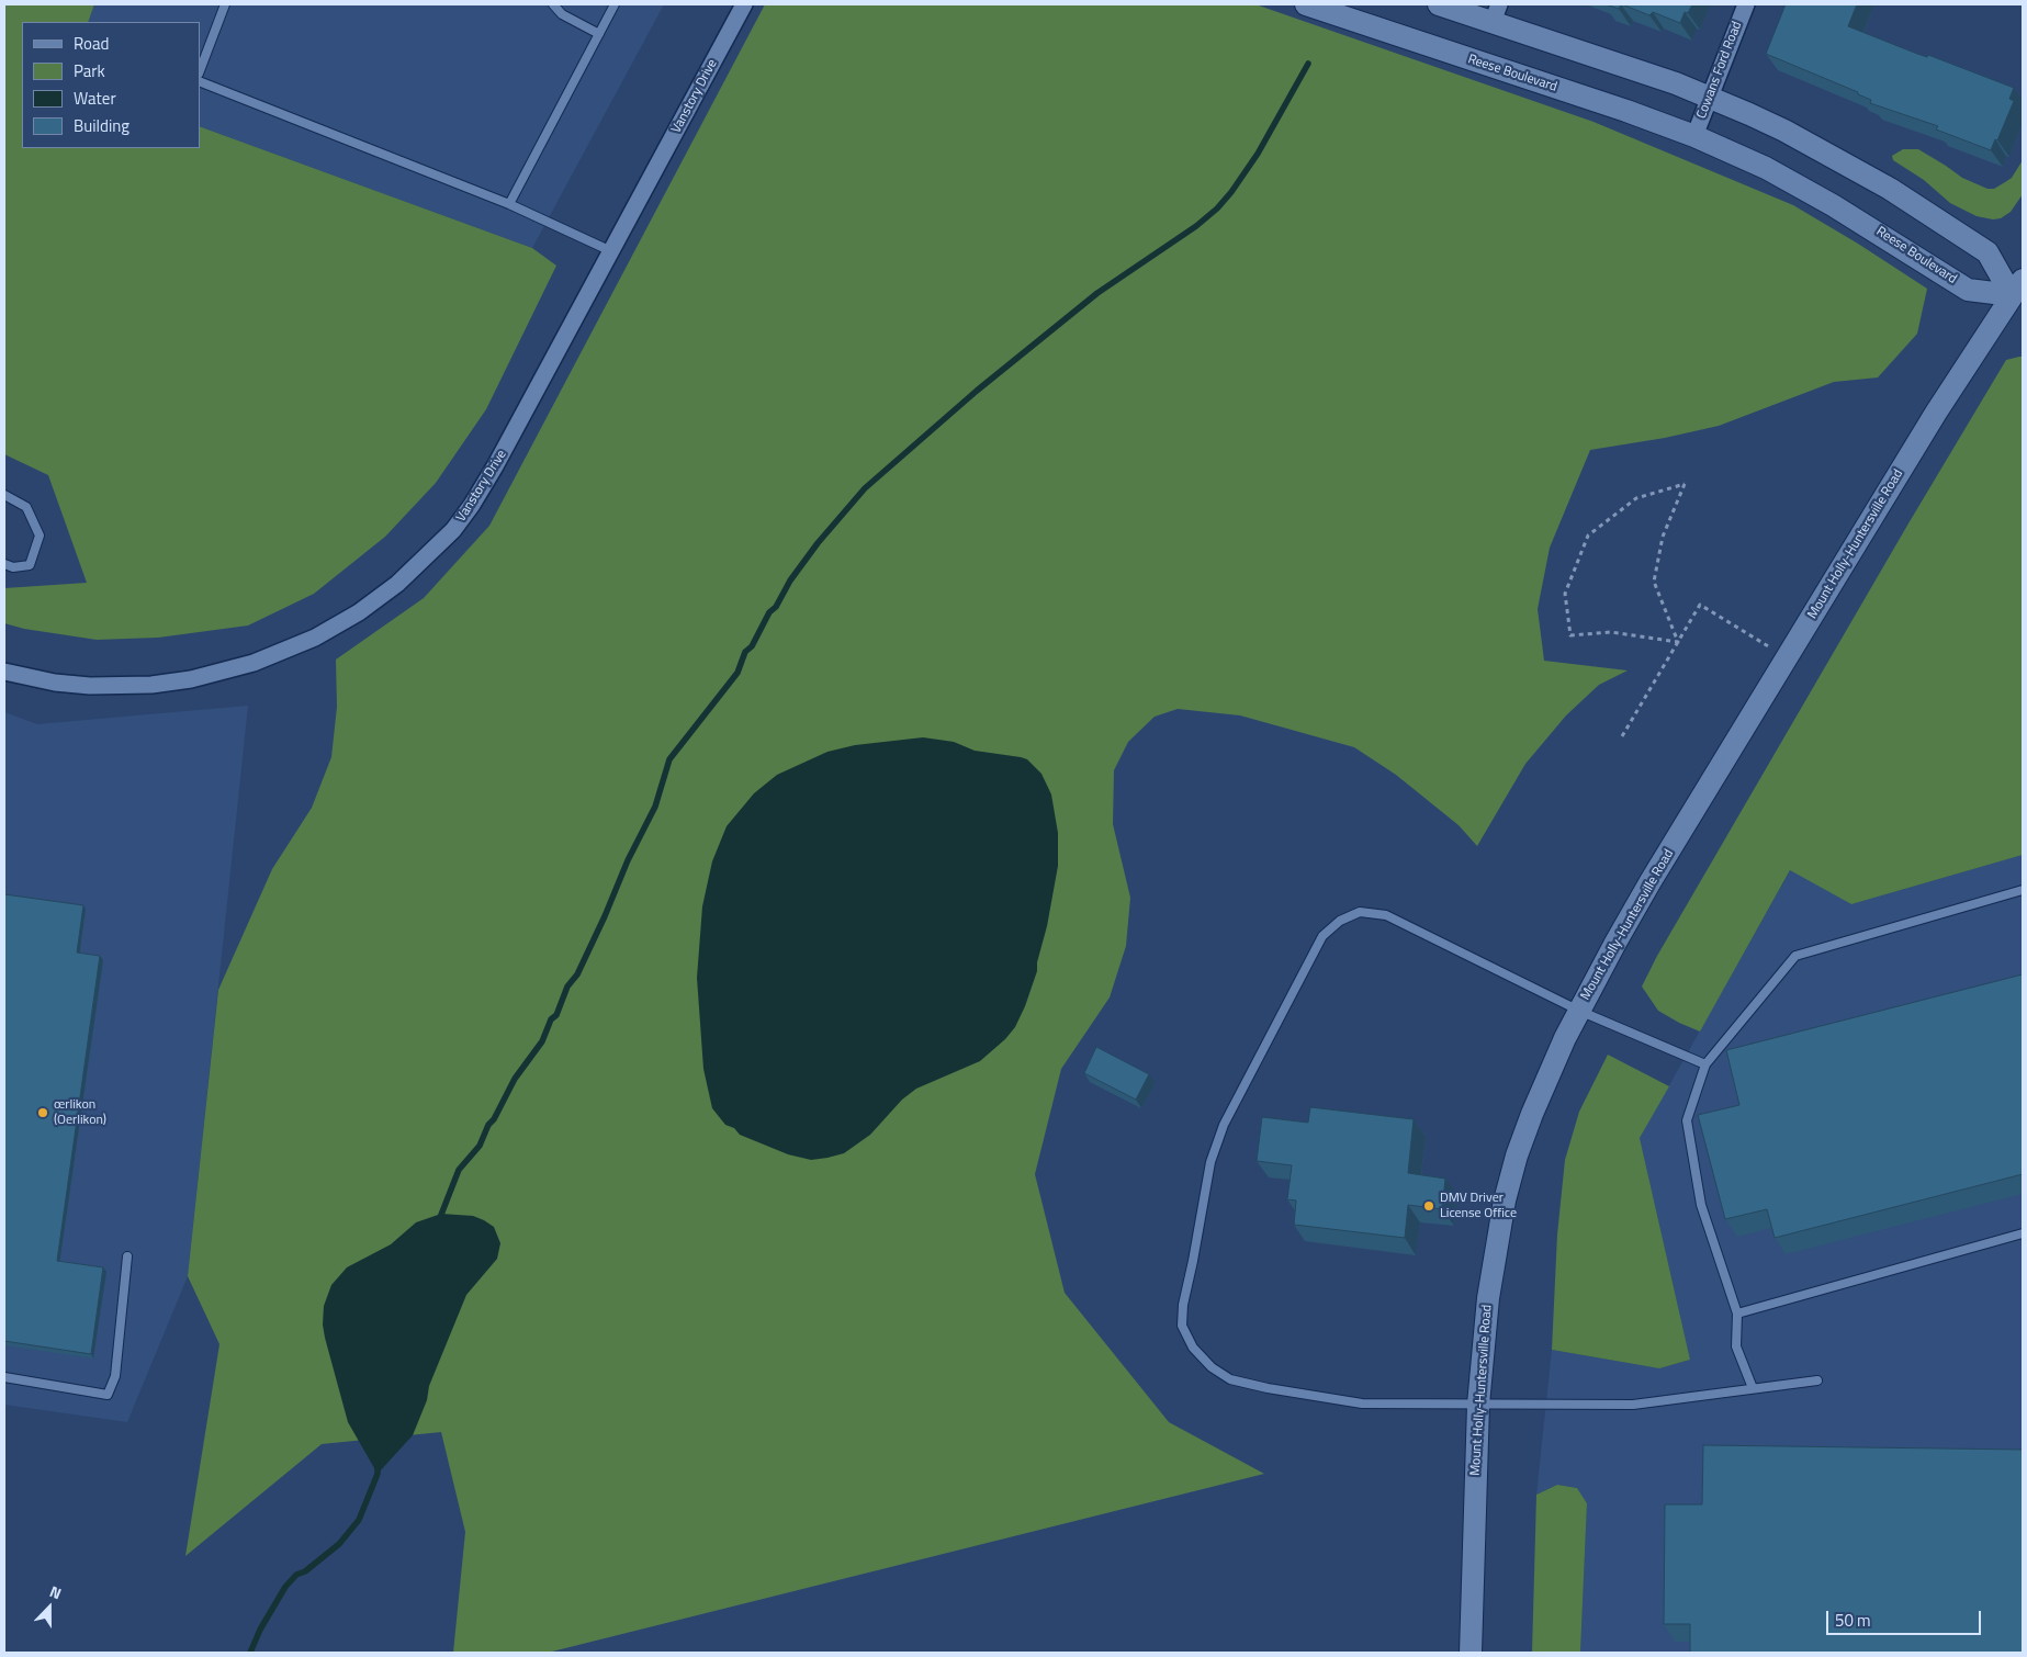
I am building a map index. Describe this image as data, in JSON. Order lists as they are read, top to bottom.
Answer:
{
  "streets": {
    "main road": ["Reese Boulevard", "Mount Holly-Huntersville Road"],
    "street": ["Cowans Ford Road", "Vanstory Drive"]
  },
  "crossings": [
    ["Cowans Ford Road", "Reese Boulevard"],
    ["Reese Boulevard", "Mount Holly-Huntersville Road"]
  ],
  "places": ["œrlikon (Oerlikon)", "DMV Driver License Office"],
  "legend": [
    "Road",
    "Park",
    "Water",
    "Building"
  ],
  "scale_bar": "50 m",
  "north": "top"
}
